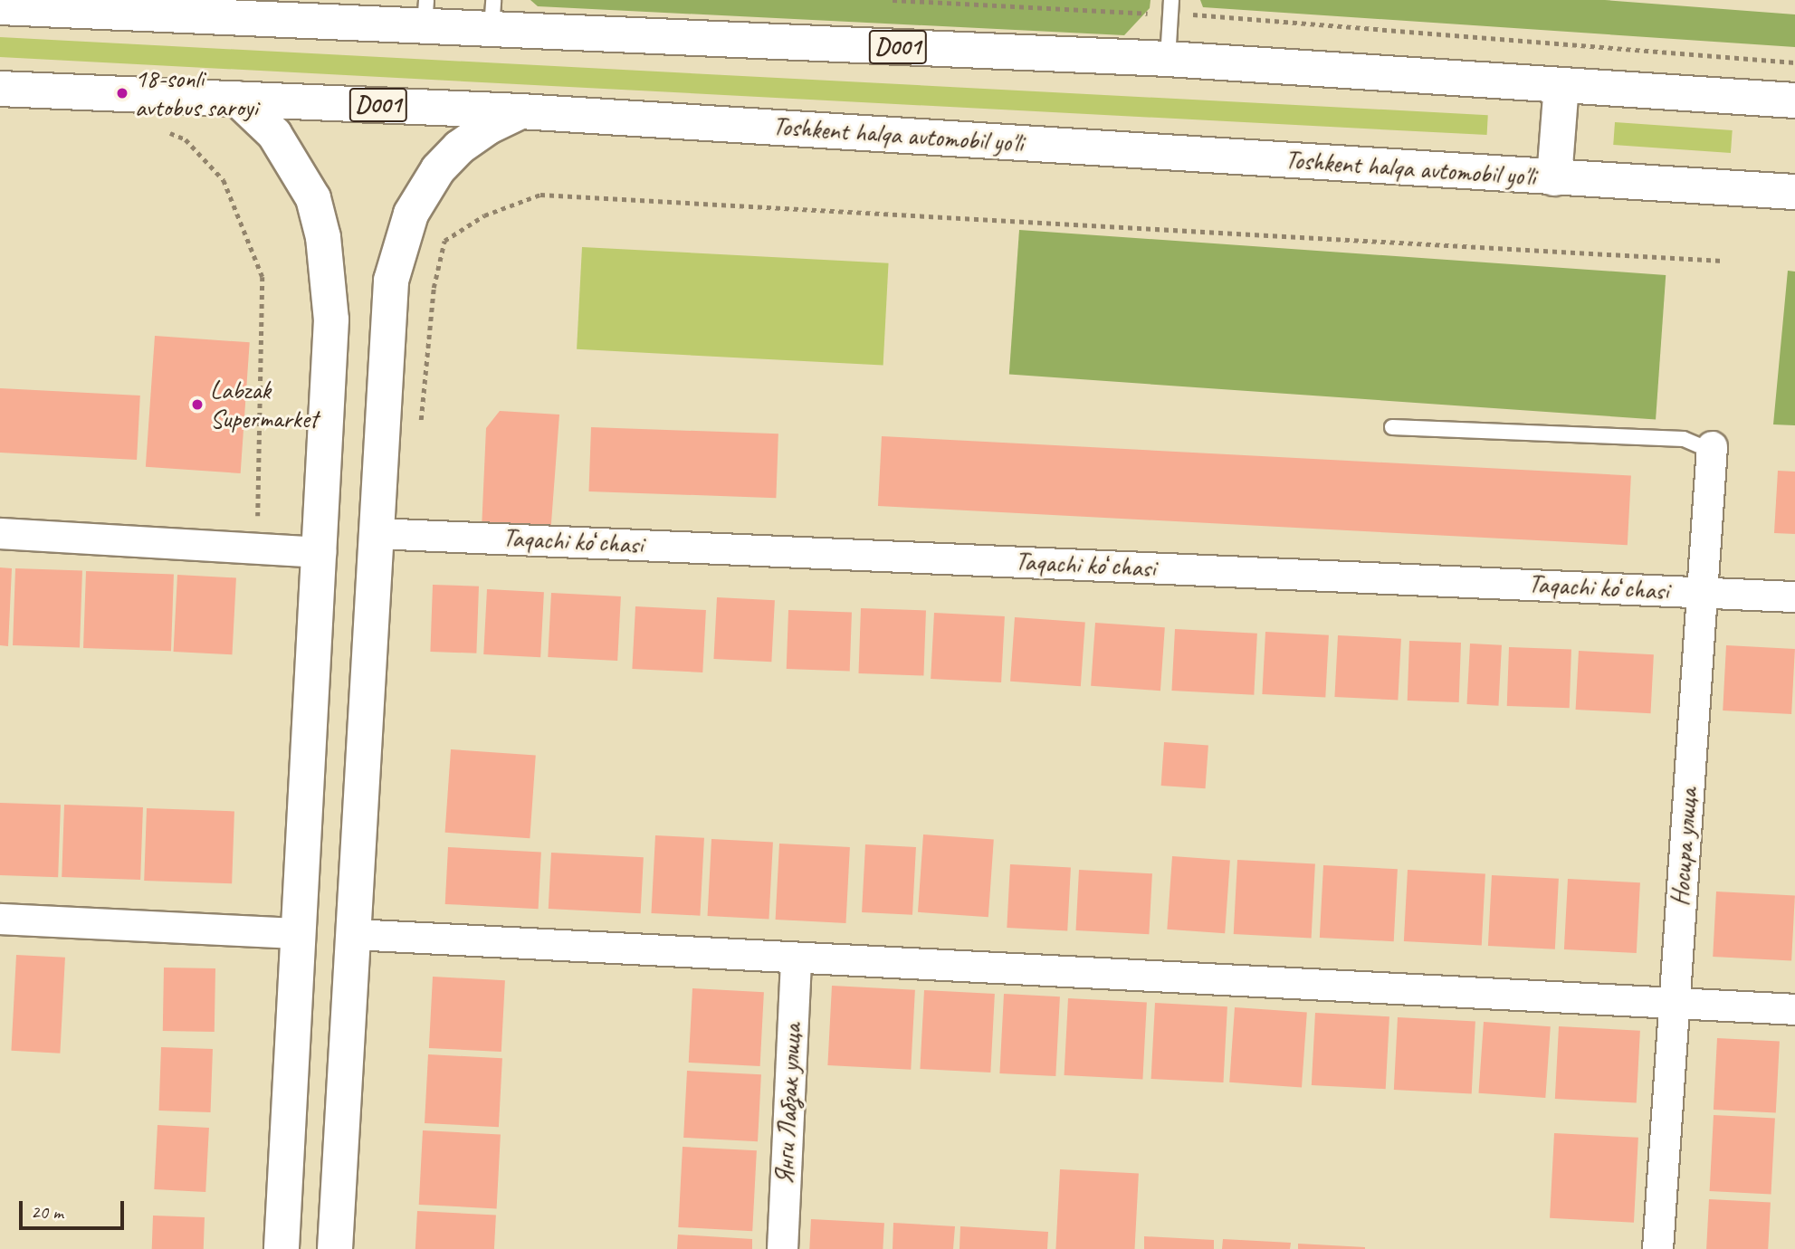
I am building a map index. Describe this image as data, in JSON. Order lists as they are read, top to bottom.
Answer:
{
  "streets": {
    "main road": ["D001", "Toshkent halqa avtomobil yo'li"],
    "street": ["Taqachi koʻchasi", "Носира улица", "Янги Лабзак улица"]
  },
  "crossings": [
    ["Taqachi koʻchasi", "Носира улица"]
  ],
  "places": ["18-sonli avtobus saroyi", "Labzak Supermarket"],
  "scale_bar": "20 m"
}
